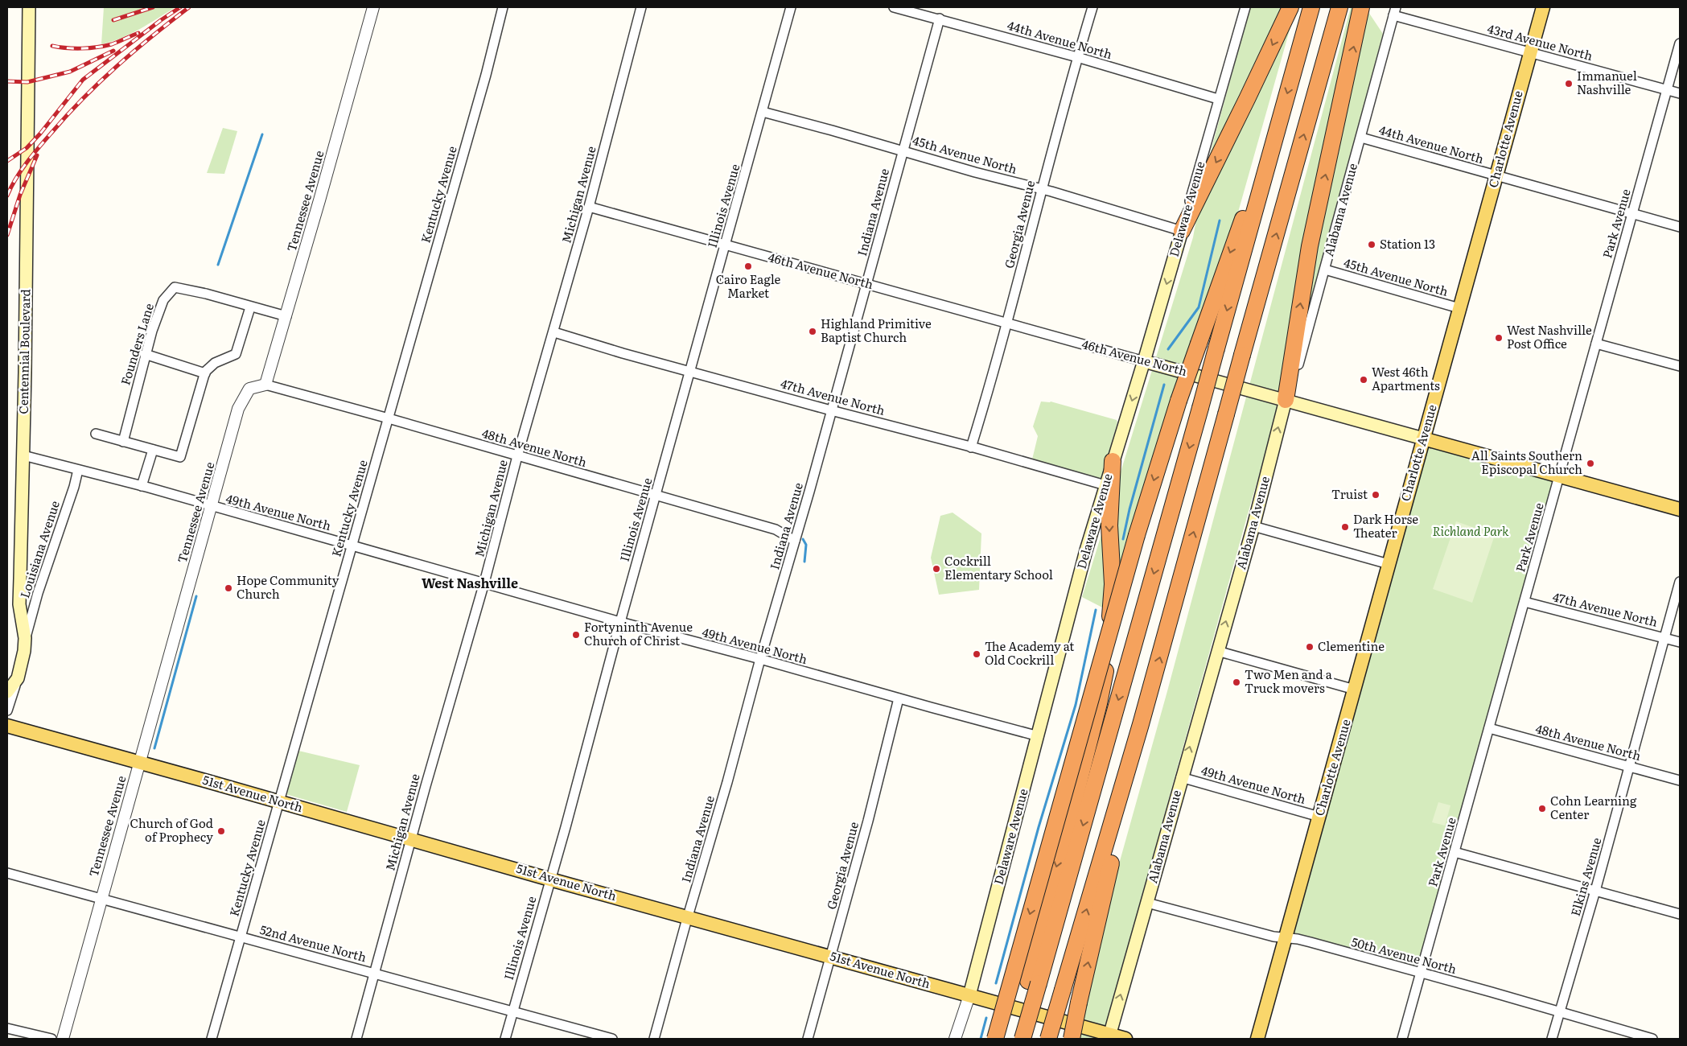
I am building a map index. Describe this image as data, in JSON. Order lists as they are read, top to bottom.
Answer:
{
  "streets": {
    "main road": [
      "Charlotte Avenue",
      "Delaware Avenue",
      "Alabama Avenue",
      "46th Avenue North",
      "Centennial Boulevard",
      "51st Avenue North"
    ],
    "street": [
      "44th Avenue North",
      "43rd Avenue North",
      "45th Avenue North",
      "Kentucky Avenue",
      "Michigan Avenue",
      "Tennessee Avenue",
      "Illinois Avenue",
      "Indiana Avenue",
      "Park Avenue",
      "Georgia Avenue",
      "Founders Lane",
      "47th Avenue North",
      "48th Avenue North",
      "49th Avenue North",
      "Louisiana Avenue",
      "Elkins Avenue",
      "52nd Avenue North",
      "50th Avenue North"
    ]
  },
  "crossings": [
    ["44th Avenue North", "Charlotte Avenue"],
    ["44th Avenue North", "Delaware Avenue"],
    ["44th Avenue North", "Alabama Avenue"],
    ["44th Avenue North", "Indiana Avenue"],
    ["44th Avenue North", "Park Avenue"],
    ["44th Avenue North", "Georgia Avenue"],
    ["43rd Avenue North", "Charlotte Avenue"],
    ["43rd Avenue North", "Alabama Avenue"],
    ["43rd Avenue North", "Park Avenue"],
    ["Charlotte Avenue", "45th Avenue North"],
    ["Charlotte Avenue", "46th Avenue North"],
    ["Charlotte Avenue", "49th Avenue North"],
    ["Charlotte Avenue", "50th Avenue North"],
    ["45th Avenue North", "Illinois Avenue"],
    ["45th Avenue North", "Delaware Avenue"],
    ["45th Avenue North", "Alabama Avenue"],
    ["45th Avenue North", "Indiana Avenue"],
    ["45th Avenue North", "Georgia Avenue"],
    ["Kentucky Avenue", "48th Avenue North"],
    ["Kentucky Avenue", "49th Avenue North"],
    ["Kentucky Avenue", "51st Avenue North"],
    ["Kentucky Avenue", "52nd Avenue North"],
    ["Michigan Avenue", "46th Avenue North"],
    ["Michigan Avenue", "47th Avenue North"],
    ["Michigan Avenue", "48th Avenue North"],
    ["Michigan Avenue", "49th Avenue North"],
    ["Michigan Avenue", "51st Avenue North"],
    ["Michigan Avenue", "52nd Avenue North"],
    ["Tennessee Avenue", "Founders Lane"],
    ["Tennessee Avenue", "48th Avenue North"],
    ["Tennessee Avenue", "49th Avenue North"],
    ["Tennessee Avenue", "51st Avenue North"],
    ["Tennessee Avenue", "52nd Avenue North"],
    ["Illinois Avenue", "46th Avenue North"],
    ["Illinois Avenue", "47th Avenue North"],
    ["Illinois Avenue", "48th Avenue North"],
    ["Illinois Avenue", "49th Avenue North"],
    ["Illinois Avenue", "51st Avenue North"],
    ["Illinois Avenue", "52nd Avenue North"],
    ["Delaware Avenue", "46th Avenue North"],
    ["Delaware Avenue", "47th Avenue North"],
    ["Delaware Avenue", "49th Avenue North"],
    ["Delaware Avenue", "51st Avenue North"],
    ["Alabama Avenue", "46th Avenue North"],
    ["Alabama Avenue", "49th Avenue North"],
    ["Alabama Avenue", "51st Avenue North"],
    ["Alabama Avenue", "50th Avenue North"],
    ["Indiana Avenue", "46th Avenue North"],
    ["Indiana Avenue", "47th Avenue North"],
    ["Indiana Avenue", "48th Avenue North"],
    ["Indiana Avenue", "49th Avenue North"],
    ["Indiana Avenue", "51st Avenue North"],
    ["Park Avenue", "46th Avenue North"],
    ["Park Avenue", "47th Avenue North"],
    ["Park Avenue", "48th Avenue North"],
    ["Park Avenue", "50th Avenue North"],
    ["Georgia Avenue", "46th Avenue North"],
    ["Georgia Avenue", "47th Avenue North"],
    ["Georgia Avenue", "49th Avenue North"],
    ["Georgia Avenue", "51st Avenue North"],
    ["Centennial Boulevard", "49th Avenue North"],
    ["Centennial Boulevard", "Louisiana Avenue"],
    ["47th Avenue North", "Elkins Avenue"],
    ["48th Avenue North", "Elkins Avenue"],
    ["49th Avenue North", "Louisiana Avenue"],
    ["Elkins Avenue", "50th Avenue North"]
  ],
  "one_way": ["Alabama Avenue"],
  "districts": ["West Nashville"],
  "parks": ["Richland Park"],
  "places": [
    "Immanuel Nashville",
    "Station 13",
    "Cairo Eagle Market",
    "Highland Primitive Baptist Church",
    "West Nashville Post Office",
    "West 46th Apartments",
    "All Saints Southern Episcopal Church",
    "Truist",
    "Dark Horse Theater",
    "Cockrill Elementary School",
    "Hope Community Church",
    "Fortyninth Avenue Church of Christ",
    "Clementine",
    "The Academy at Old Cockrill",
    "Two Men and a Truck movers",
    "Cohn Learning Center",
    "Church of God of Prophecy"
  ]
}
